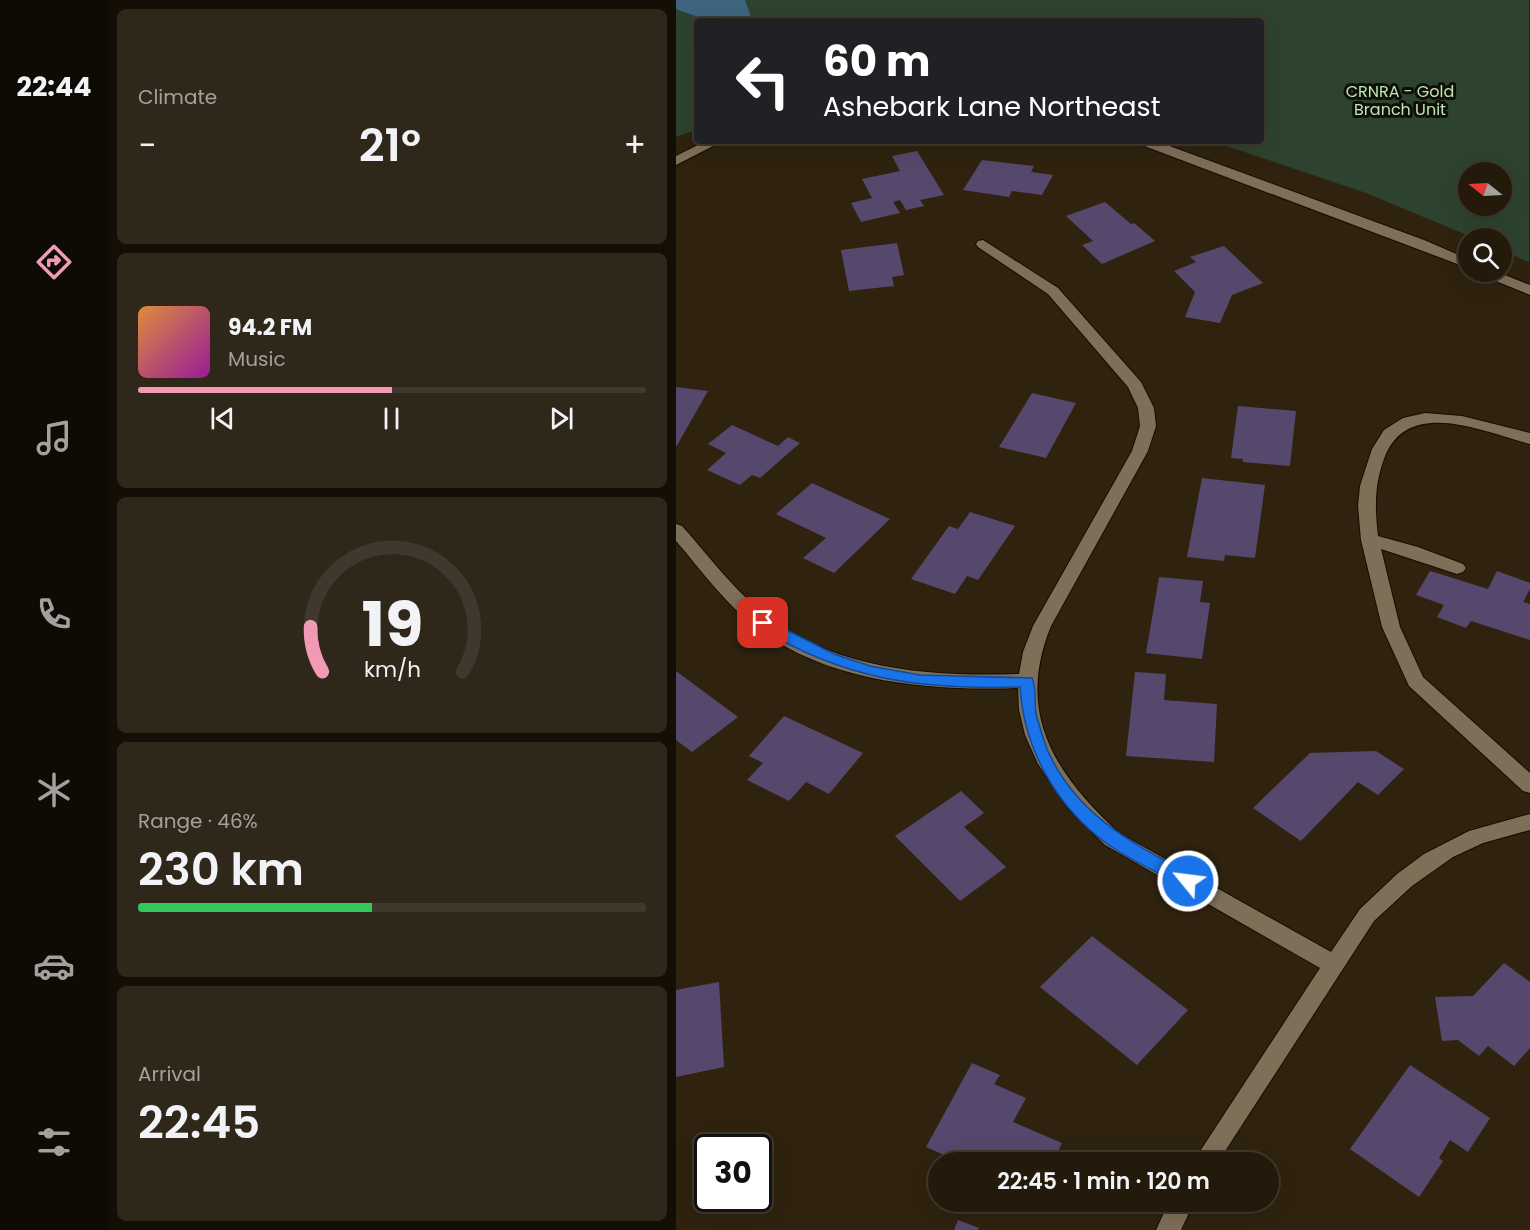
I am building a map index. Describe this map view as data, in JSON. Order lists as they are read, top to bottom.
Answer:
{
  "parks": ["CRNRA - Gold Branch Unit"],
  "north": "left",
  "page": {
    "tabs": "22:44",
    "tile": [
      "Climate",
      ["Range · 46%", "230 km"],
      ["Arrival", "22:45"]
    ],
    "turn": ["60 m", "Ashebark Lane Northeast"],
    "heat": ["−", "21°", "+"],
    "song": ["94.2 FM", "Music"],
    "limit": "30",
    "trip": "22:45 · 1 min · 120 m",
    "gauge": ["19", "km/h"]
  }
}
